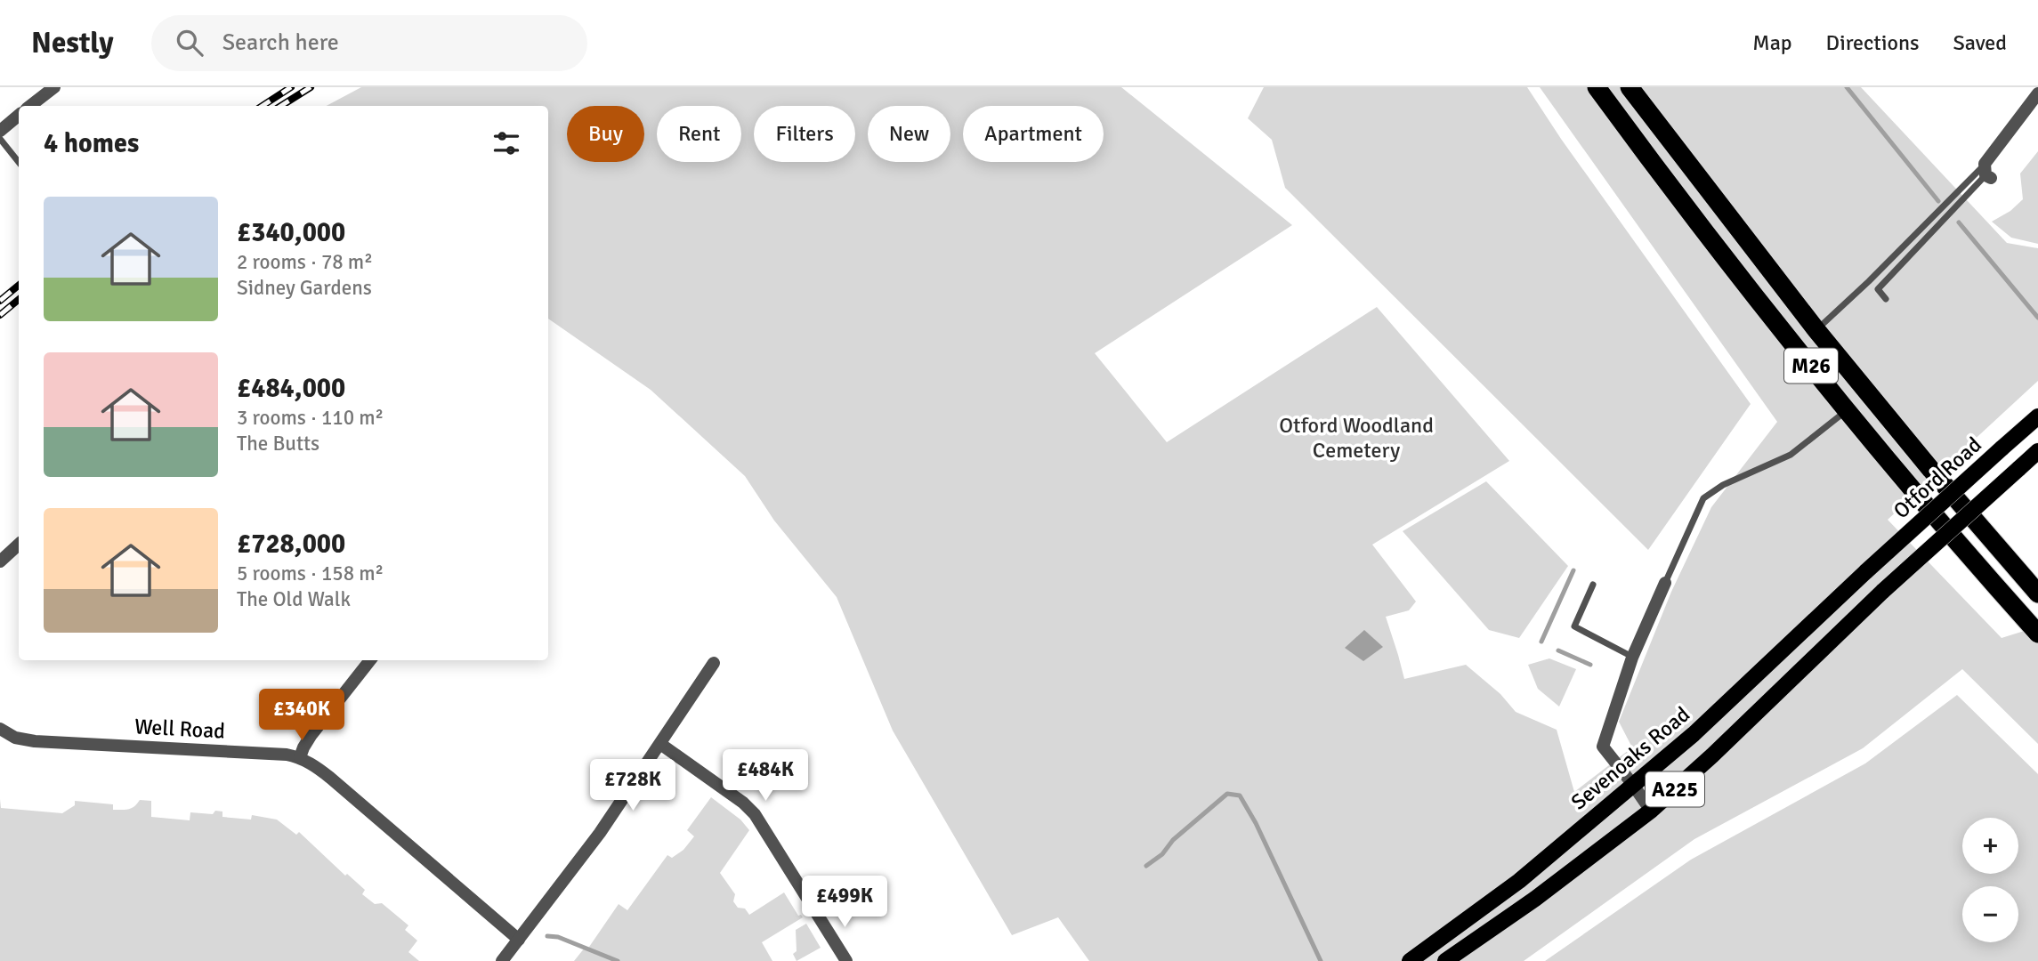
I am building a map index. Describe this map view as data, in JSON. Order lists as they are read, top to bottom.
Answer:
{
  "streets": {
    "highway": ["M26"],
    "main road": ["Otford Road", "Sevenoaks Road", "A225"],
    "street": ["Well Road"]
  },
  "crossings": [
    ["Otford Road", "Sevenoaks Road"]
  ],
  "parks": ["Otford Woodland Cemetery"],
  "page": {
    "header": "Nestly",
    "search": "Search here",
    "nav": ["Map", "Directions", "Saved"],
    "chip": [
      "Buy",
      "Rent",
      "Filters",
      "New",
      "Apartment"
    ],
    "heading": "4 homes",
    "list": [
      {
        "name": "£340,000",
        "note": "2 rooms · 78 m² · Sidney Gardens"
      },
      {
        "name": "£484,000",
        "note": "3 rooms · 110 m² · The Butts"
      },
      {
        "name": "£728,000",
        "note": "5 rooms · 158 m² · The Old Walk"
      }
    ],
    "price": [
      "£340K",
      "£484K",
      "£728K",
      "£499K"
    ],
    "map_buttons": ["+", "−"]
  }
}
